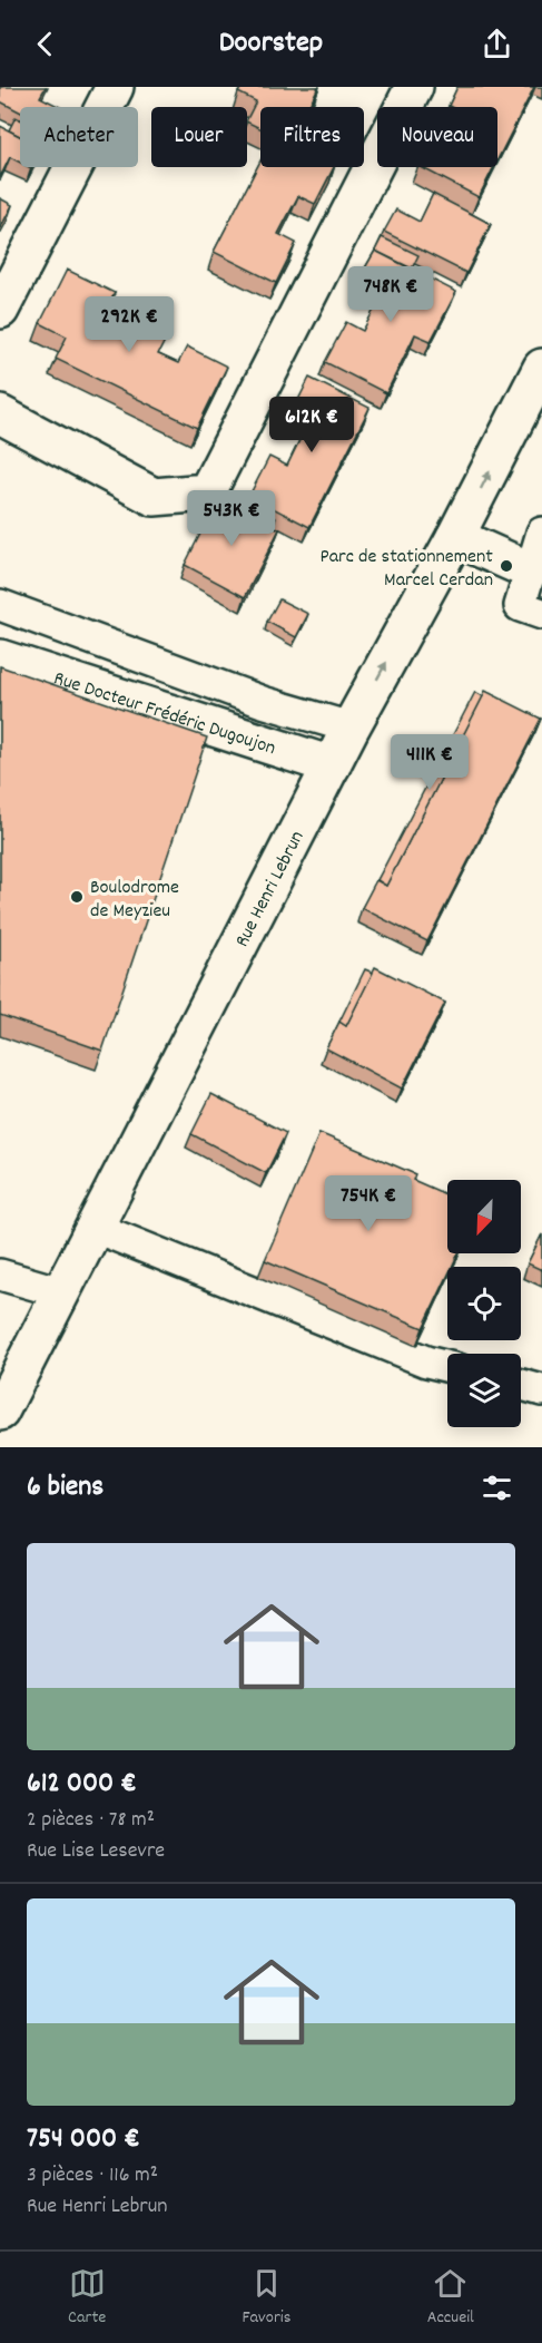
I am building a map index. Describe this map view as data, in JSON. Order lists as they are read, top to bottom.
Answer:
{
  "streets": {
    "street": ["Rue Docteur Frédéric Dugoujon", "Rue Henri Lebrun"]
  },
  "crossings": [
    ["Rue Docteur Frédéric Dugoujon", "Rue Henri Lebrun"]
  ],
  "places": ["Parc de stationnement Marcel Cerdan", "Boulodrome de Meyzieu"],
  "north": "bottom left",
  "page": {
    "header": "Doorstep",
    "chip": [
      "Acheter",
      "Louer",
      "Filtres",
      "Nouveau"
    ],
    "price": [
      "748K €",
      "292K €",
      "612K €",
      "543K €",
      "411K €",
      "754K €"
    ],
    "heading": "6 biens",
    "list": [
      {
        "name": "612 000 €",
        "note": "2 pièces · 78 m² · Rue Lise Lesevre"
      },
      {
        "name": "754 000 €",
        "note": "3 pièces · 116 m² · Rue Henri Lebrun"
      }
    ],
    "tabs": ["Carte", "Favoris", "Accueil"]
  }
}
